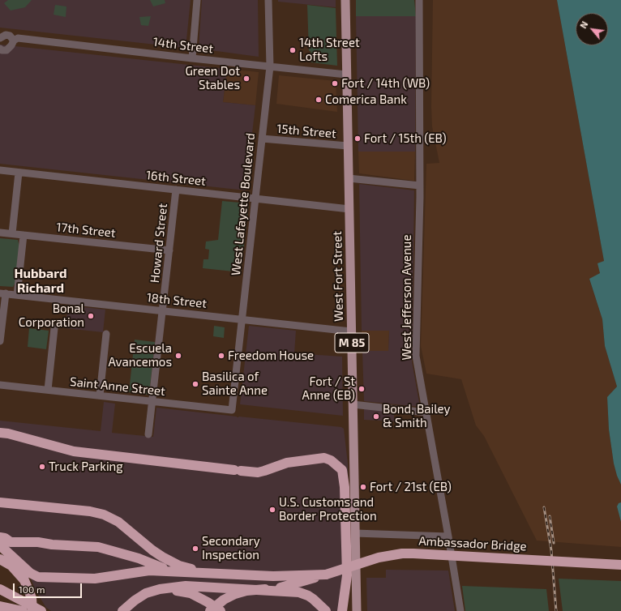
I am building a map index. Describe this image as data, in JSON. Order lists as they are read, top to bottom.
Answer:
{
  "streets": {
    "highway": ["Ambassador Bridge"],
    "main road": ["West Fort Street", "M 85"],
    "street": [
      "14th Street",
      "15th Street",
      "16th Street",
      "West Lafayette Boulevard",
      "17th Street",
      "Howard Street",
      "West Jefferson Avenue",
      "18th Street",
      "Saint Anne Street"
    ]
  },
  "crossings": [
    ["14th Street", "West Lafayette Boulevard"],
    ["14th Street", "West Fort Street"],
    ["15th Street", "West Lafayette Boulevard"],
    ["15th Street", "West Fort Street"],
    ["16th Street", "West Lafayette Boulevard"],
    ["16th Street", "Howard Street"],
    ["16th Street", "West Fort Street"],
    ["West Lafayette Boulevard", "18th Street"],
    ["West Lafayette Boulevard", "Saint Anne Street"],
    ["17th Street", "Howard Street"],
    ["Howard Street", "18th Street"],
    ["Howard Street", "Saint Anne Street"],
    ["West Fort Street", "18th Street"]
  ],
  "districts": ["Hubbard Richard"],
  "places": [
    "14th Street Lofts",
    "Green Dot Stables",
    "Fort / 14th (WB)",
    "Comerica Bank",
    "Fort / 15th (EB)",
    "Bonal Corporation",
    "Escuela Avancemos",
    "Freedom House",
    "Basilica of Sainte Anne",
    "Fort / St Anne (EB)",
    "Bond, Bailey & Smith",
    "Truck Parking",
    "Fort / 21st (EB)",
    "U.S. Customs and Border Protection",
    "Secondary Inspection"
  ],
  "scale_bar": "100 m",
  "north": "top left"
}
